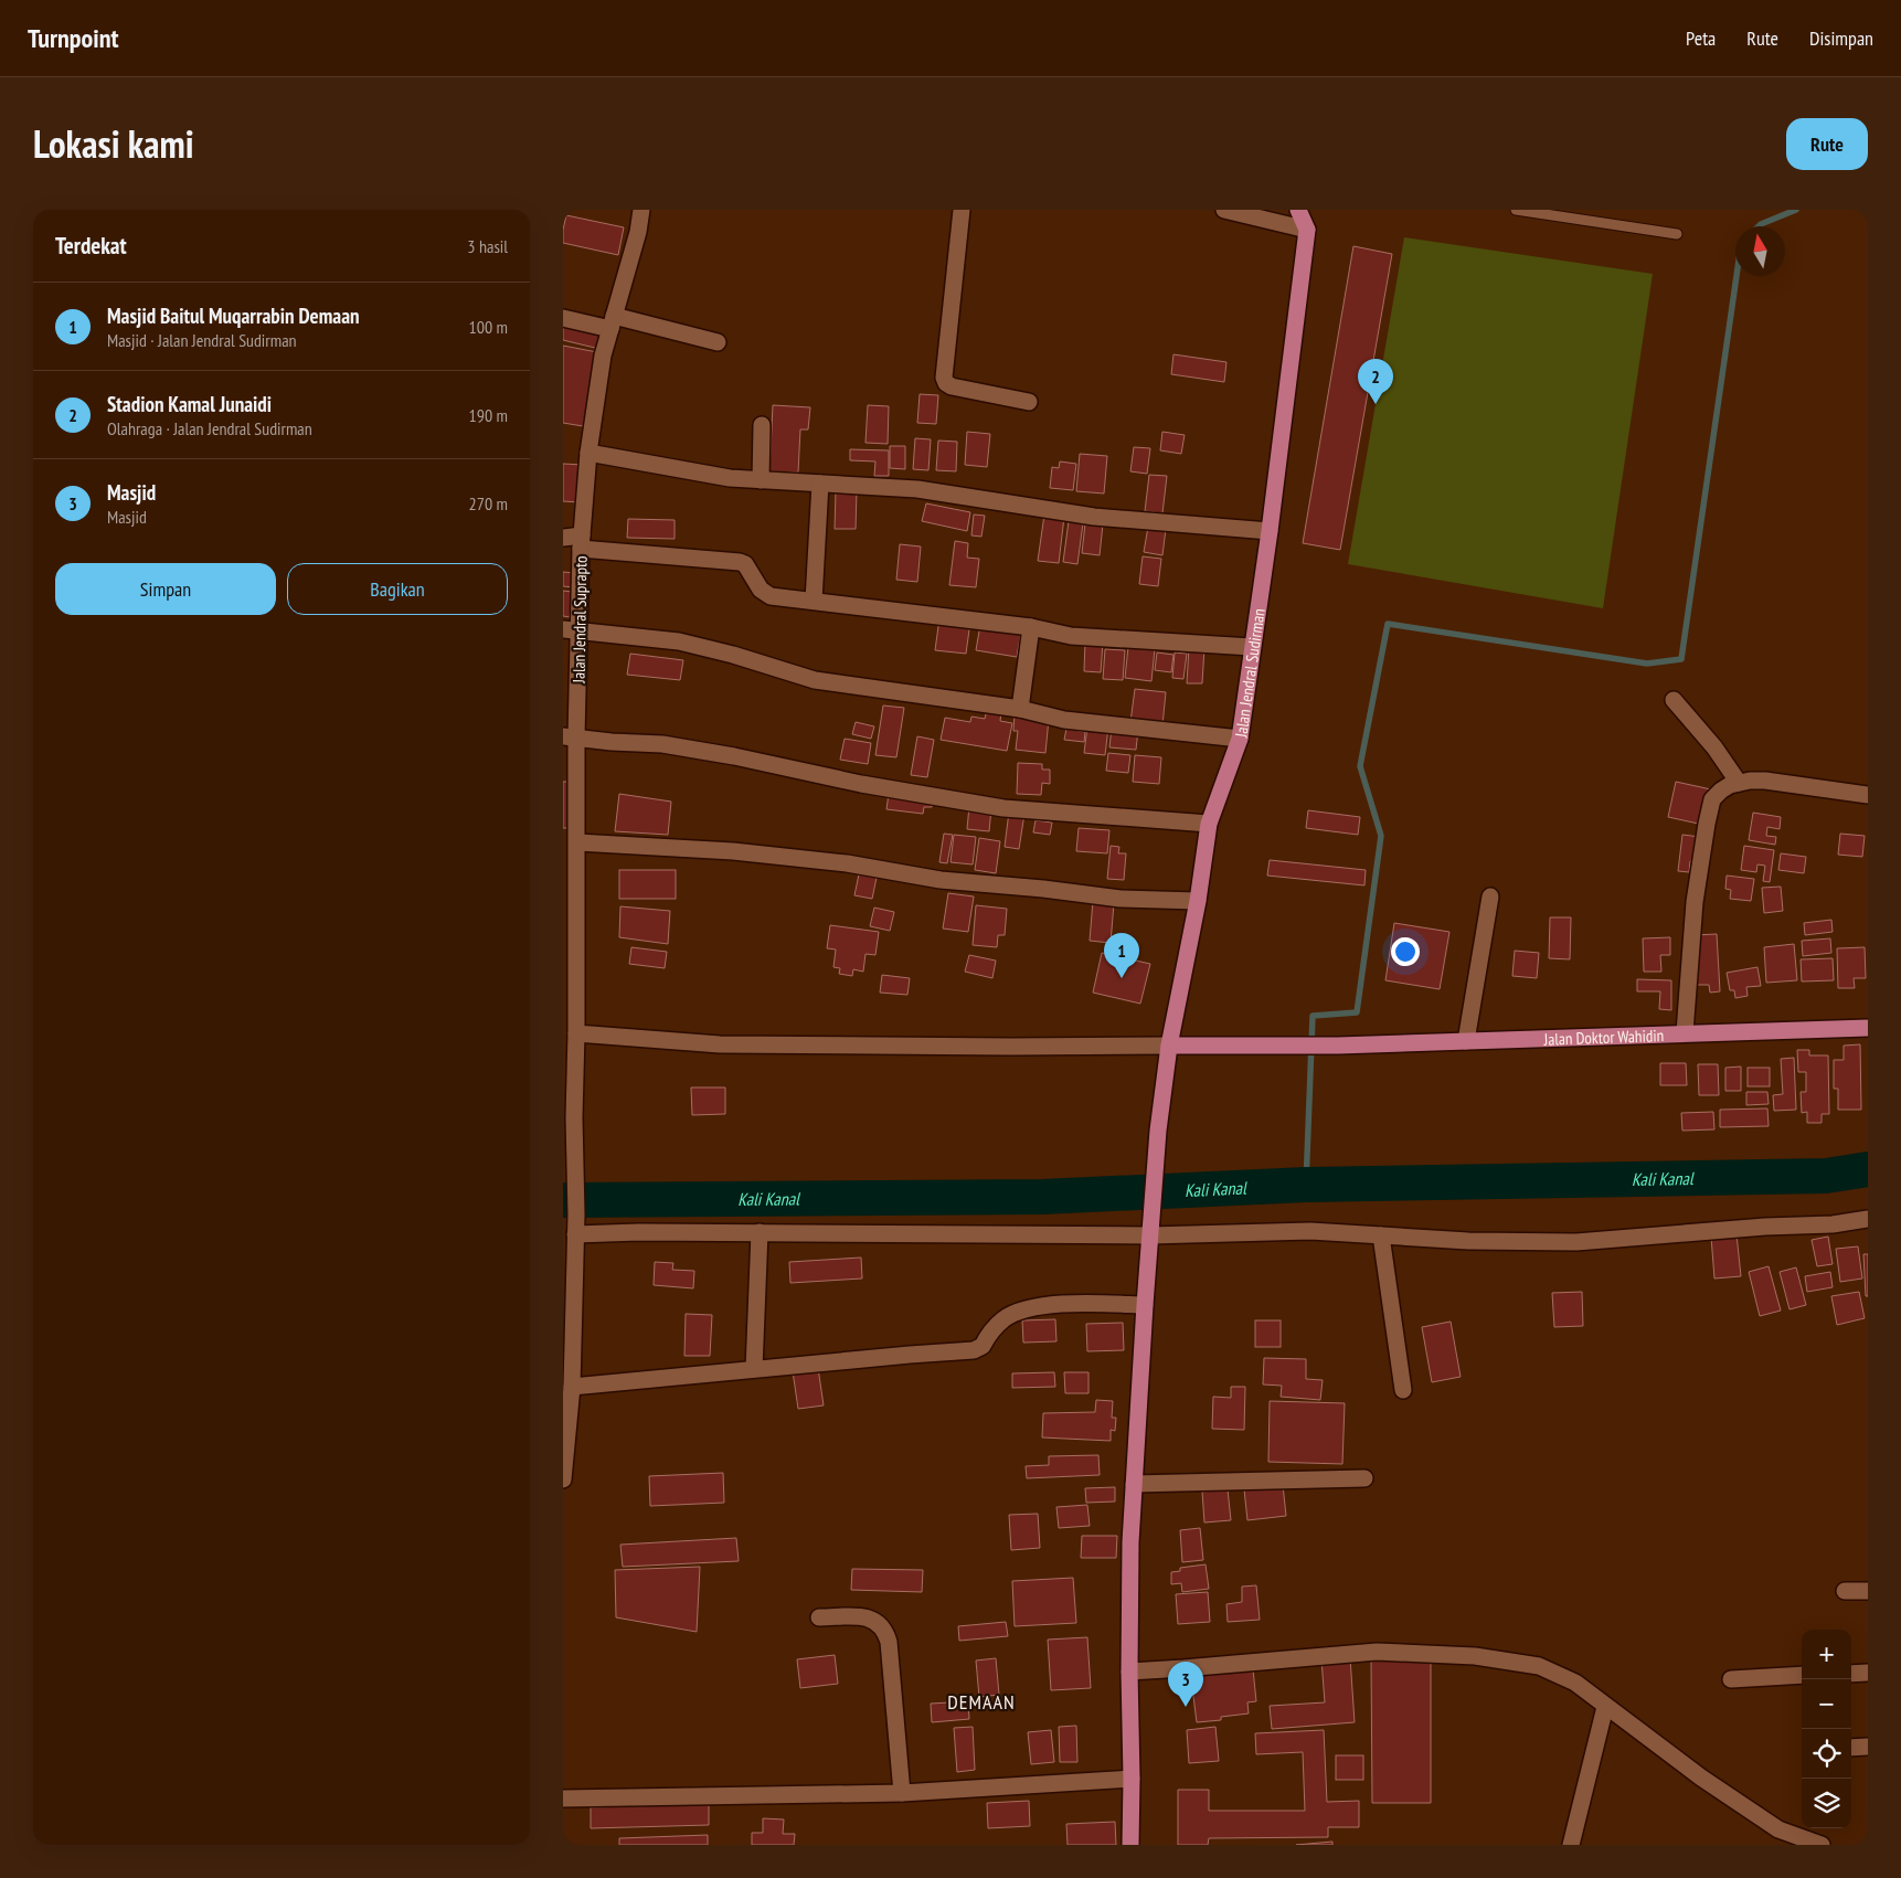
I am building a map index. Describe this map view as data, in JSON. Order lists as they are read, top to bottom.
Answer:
{
  "streets": {
    "main road": ["Jalan Jendral Sudirman", "Jalan Doktor Wahidin"],
    "street": ["Jalan Jendral Suprapto"]
  },
  "crossings": [
    ["Jalan Jendral Sudirman", "Jalan Doktor Wahidin"]
  ],
  "districts": ["DEMAAN"],
  "water": ["Kali Kanal"],
  "north": "top",
  "page": {
    "header": "Turnpoint",
    "nav": ["Peta", "Rute", "Disimpan"],
    "title": "Lokasi kami",
    "buttons": [
      "Rute",
      ["Simpan", "Bagikan"]
    ],
    "heading": ["Terdekat", "3 hasil"],
    "list": [
      {
        "mark": "1",
        "name": "Masjid Baitul Muqarrabin Demaan",
        "note": "Masjid · Jalan Jendral Sudirman",
        "value": "100 m"
      },
      {
        "mark": "2",
        "name": "Stadion Kamal Junaidi",
        "note": "Olahraga · Jalan Jendral Sudirman",
        "value": "190 m"
      },
      {
        "mark": "3",
        "name": "Masjid",
        "note": "Masjid",
        "value": "270 m"
      }
    ],
    "pins": ["2", "1", "3"],
    "map_buttons": ["+", "−"]
  }
}
